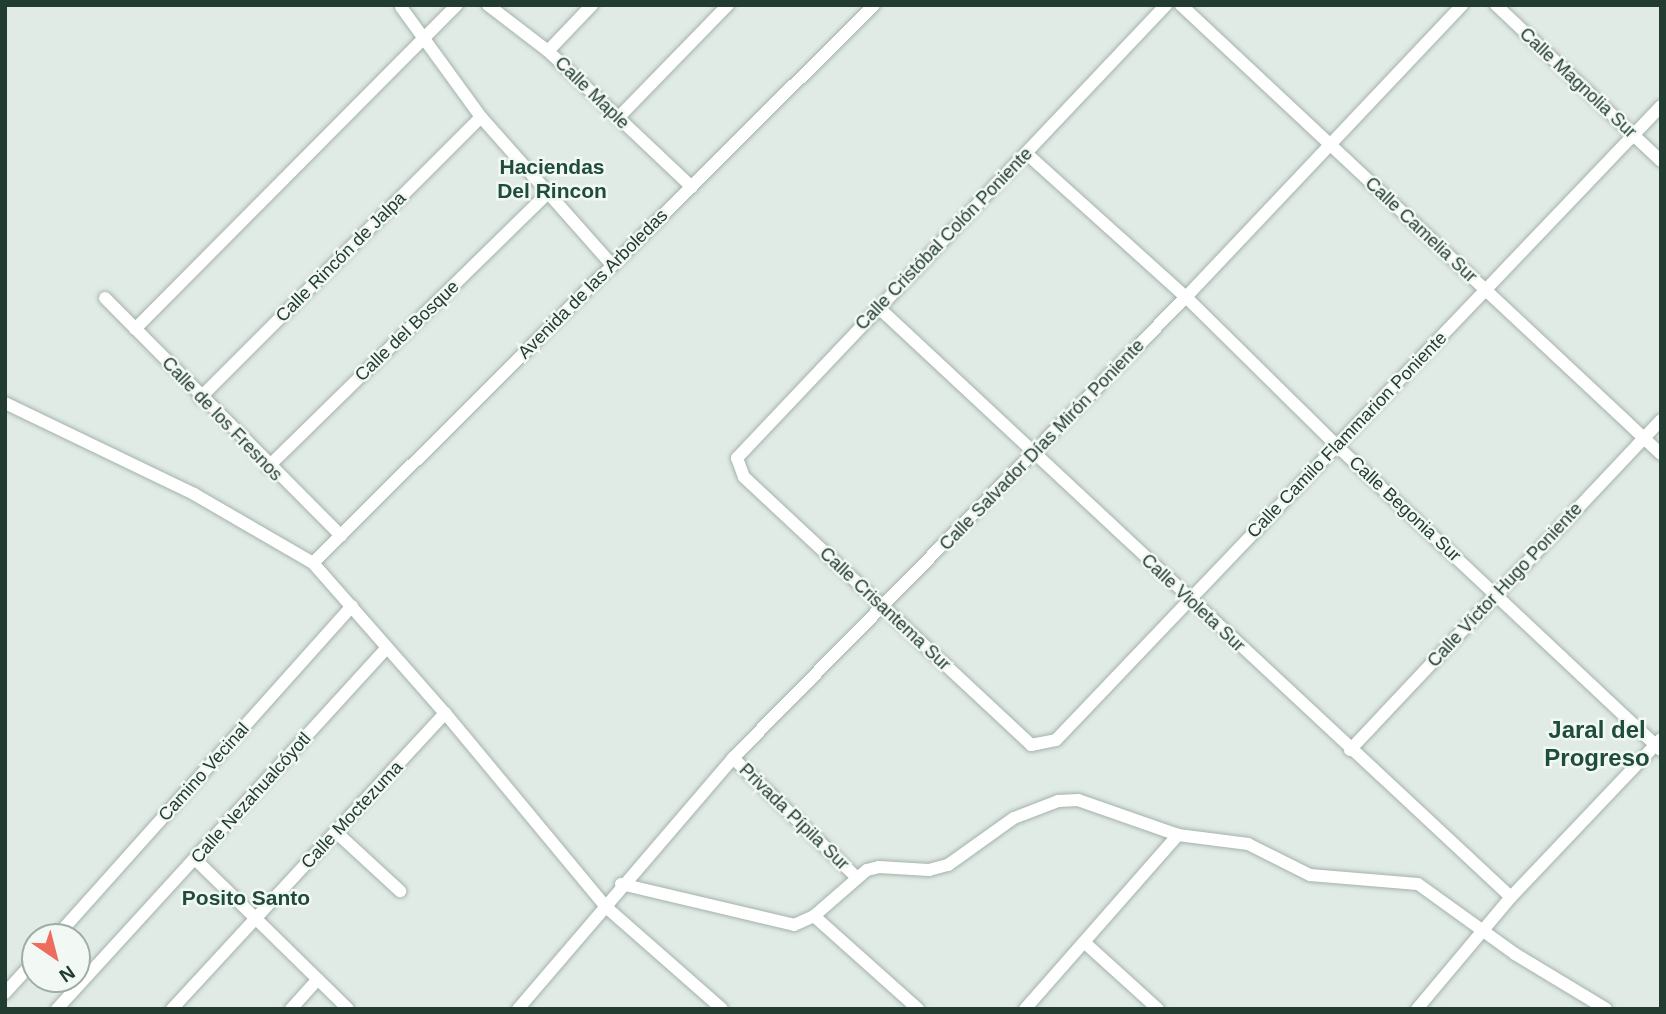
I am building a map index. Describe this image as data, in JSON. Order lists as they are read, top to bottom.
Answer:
{
  "streets": {
    "street": [
      "Calle Magnolia Sur",
      "Calle Maple",
      "Calle Camelia Sur",
      "Calle Cristóbal Colón Poniente",
      "Calle Rincón de Jalpa",
      "Avenida de las Arboledas",
      "Calle del Bosque",
      "Calle de los Fresnos",
      "Calle Camilo Flammarion Poniente",
      "Calle Salvador Días Mirón Poniente",
      "Calle Begonia Sur",
      "Calle Víctor Hugo Poniente",
      "Calle Violeta Sur",
      "Calle Crisantema Sur",
      "Camino Vecinal",
      "Calle Nezahualcóyotl",
      "Calle Moctezuma",
      "Privada Pípila Sur"
    ]
  },
  "crossings": [
    ["Calle Magnolia Sur", "Calle Camilo Flammarion Poniente"],
    ["Calle Maple", "Avenida de las Arboledas"],
    ["Calle Camelia Sur", "Calle Camilo Flammarion Poniente"],
    ["Calle Camelia Sur", "Calle Salvador Días Mirón Poniente"],
    ["Calle Camelia Sur", "Calle Víctor Hugo Poniente"],
    ["Calle Cristóbal Colón Poniente", "Calle Begonia Sur"],
    ["Calle Cristóbal Colón Poniente", "Calle Violeta Sur"],
    ["Calle Cristóbal Colón Poniente", "Calle Crisantema Sur"],
    ["Calle Rincón de Jalpa", "Calle de los Fresnos"],
    ["Avenida de las Arboledas", "Calle de los Fresnos"],
    ["Calle del Bosque", "Calle de los Fresnos"],
    ["Calle Camilo Flammarion Poniente", "Calle Begonia Sur"],
    ["Calle Camilo Flammarion Poniente", "Calle Violeta Sur"],
    ["Calle Camilo Flammarion Poniente", "Calle Crisantema Sur"],
    ["Calle Salvador Días Mirón Poniente", "Calle Begonia Sur"],
    ["Calle Salvador Días Mirón Poniente", "Calle Violeta Sur"],
    ["Calle Salvador Días Mirón Poniente", "Calle Crisantema Sur"],
    ["Calle Salvador Días Mirón Poniente", "Privada Pípila Sur"],
    ["Calle Begonia Sur", "Calle Víctor Hugo Poniente"],
    ["Calle Víctor Hugo Poniente", "Calle Violeta Sur"]
  ],
  "districts": ["Haciendas Del Rincon", "Jaral del Progreso", "Posito Santo"],
  "north": "bottom right"
}
